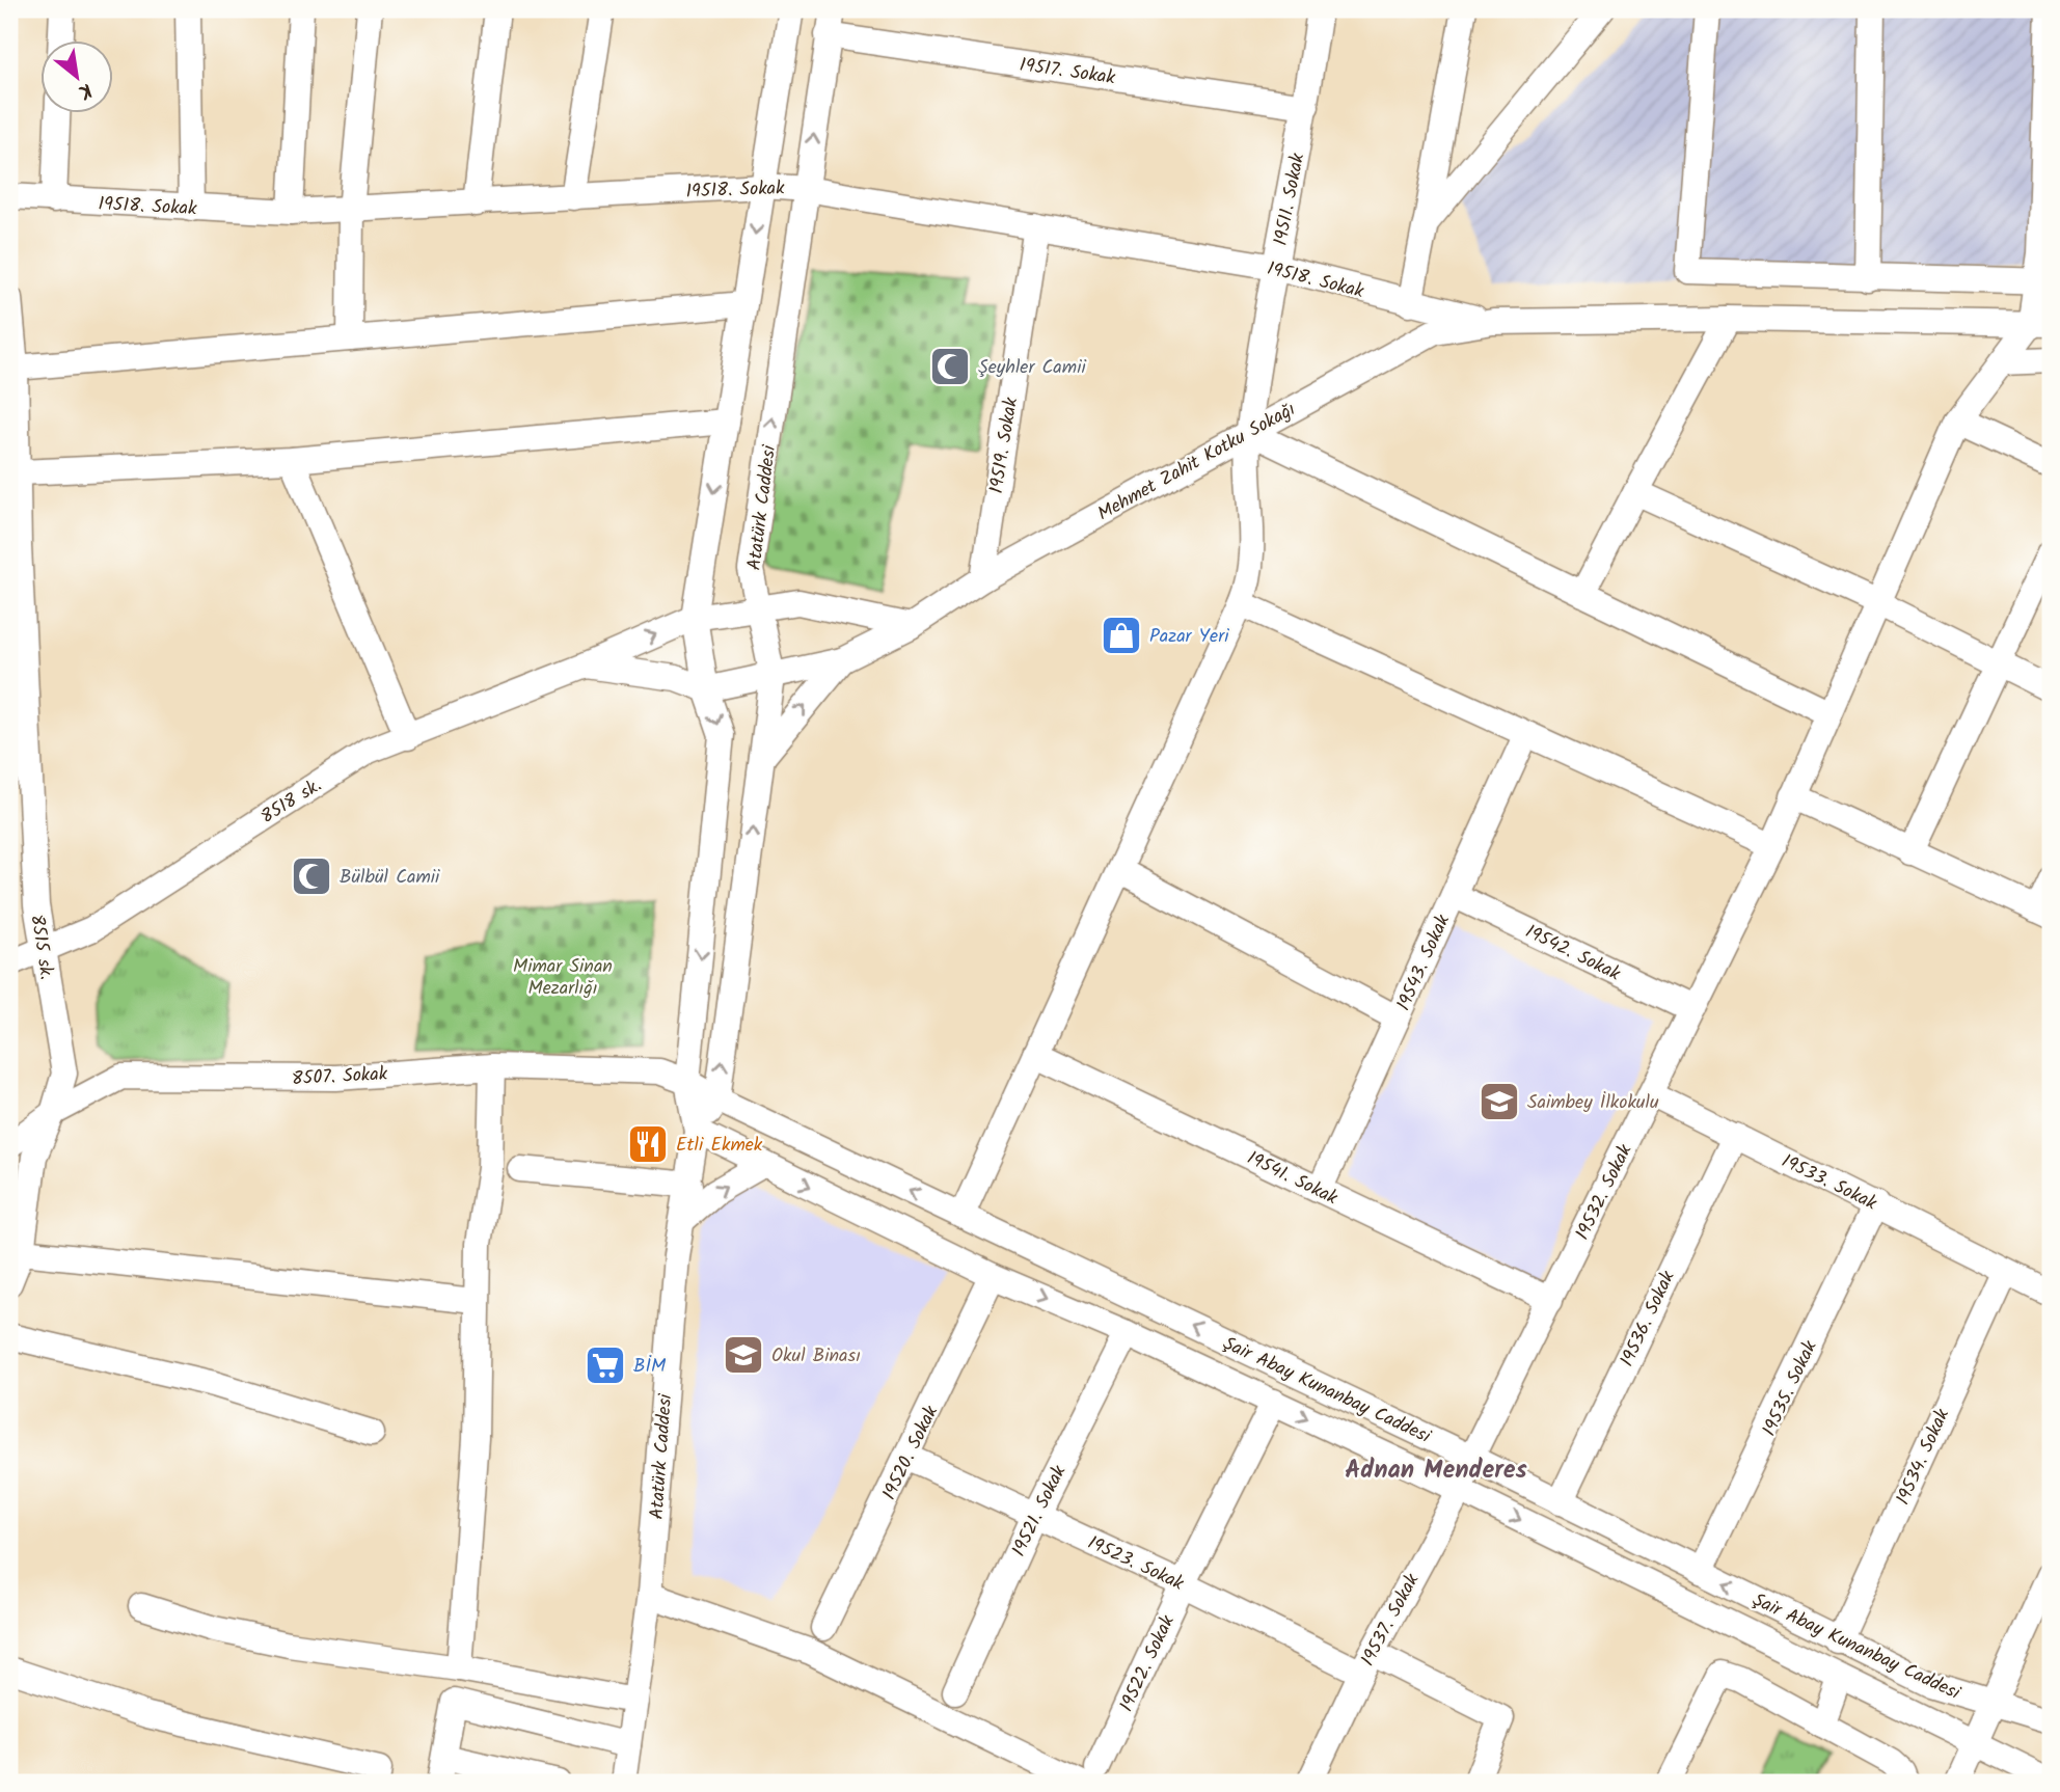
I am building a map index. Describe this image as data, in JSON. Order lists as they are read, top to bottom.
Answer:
{
  "streets": {
    "street": [
      "19517. Sokak",
      "19518. Sokak",
      "19511. Sokak",
      "19519. Sokak",
      "Mehmet Zahit Kotku Sokağı",
      "Atatürk Caddesi",
      "8518 sk.",
      "8515 sk.",
      "19542. Sokak",
      "19543. Sokak",
      "8507. Sokak",
      "19541. Sokak",
      "19533. Sokak",
      "19532. Sokak",
      "19536. Sokak",
      "19535. Sokak",
      "Şair Abay Kunanbay Caddesi",
      "19520. Sokak",
      "19534. Sokak",
      "19521. Sokak",
      "19523. Sokak",
      "19537. Sokak",
      "19522. Sokak"
    ]
  },
  "crossings": [
    ["19517. Sokak", "19511. Sokak"],
    ["19517. Sokak", "Atatürk Caddesi"],
    ["19518. Sokak", "19511. Sokak"],
    ["19518. Sokak", "19519. Sokak"],
    ["19518. Sokak", "Mehmet Zahit Kotku Sokağı"],
    ["19518. Sokak", "Atatürk Caddesi"],
    ["19511. Sokak", "Mehmet Zahit Kotku Sokağı"],
    ["19511. Sokak", "19541. Sokak"],
    ["19511. Sokak", "Şair Abay Kunanbay Caddesi"],
    ["19519. Sokak", "Mehmet Zahit Kotku Sokağı"],
    ["Mehmet Zahit Kotku Sokağı", "8518 sk."],
    ["Mehmet Zahit Kotku Sokağı", "19532. Sokak"],
    ["Atatürk Caddesi", "8518 sk."],
    ["Atatürk Caddesi", "8507. Sokak"],
    ["Atatürk Caddesi", "Şair Abay Kunanbay Caddesi"],
    ["8518 sk.", "8515 sk."],
    ["8515 sk.", "8507. Sokak"],
    ["19542. Sokak", "19543. Sokak"],
    ["19542. Sokak", "19532. Sokak"],
    ["19543. Sokak", "19541. Sokak"],
    ["8507. Sokak", "Şair Abay Kunanbay Caddesi"],
    ["19541. Sokak", "19532. Sokak"],
    ["19533. Sokak", "19532. Sokak"],
    ["19533. Sokak", "19536. Sokak"],
    ["19533. Sokak", "19535. Sokak"],
    ["19533. Sokak", "19534. Sokak"],
    ["19532. Sokak", "Şair Abay Kunanbay Caddesi"],
    ["19532. Sokak", "19537. Sokak"],
    ["19536. Sokak", "Şair Abay Kunanbay Caddesi"],
    ["19535. Sokak", "Şair Abay Kunanbay Caddesi"],
    ["Şair Abay Kunanbay Caddesi", "19520. Sokak"],
    ["Şair Abay Kunanbay Caddesi", "19534. Sokak"],
    ["Şair Abay Kunanbay Caddesi", "19521. Sokak"],
    ["Şair Abay Kunanbay Caddesi", "19537. Sokak"],
    ["Şair Abay Kunanbay Caddesi", "19522. Sokak"],
    ["19520. Sokak", "19523. Sokak"],
    ["19521. Sokak", "19523. Sokak"],
    ["19523. Sokak", "19537. Sokak"],
    ["19523. Sokak", "19522. Sokak"]
  ],
  "districts": ["Adnan Menderes"],
  "parks": ["Mimar Sinan Mezarlığı"],
  "places": {
    "mosque": ["Şeyhler Camii", "Bülbül Camii"],
    "shop": ["Pazar Yeri"],
    "school or university": ["Saimbey İlkokulu", "Okul Binası"],
    "restaurant": ["Etli Ekmek"],
    "supermarket": ["BİM"]
  },
  "north": "bottom right"
}
